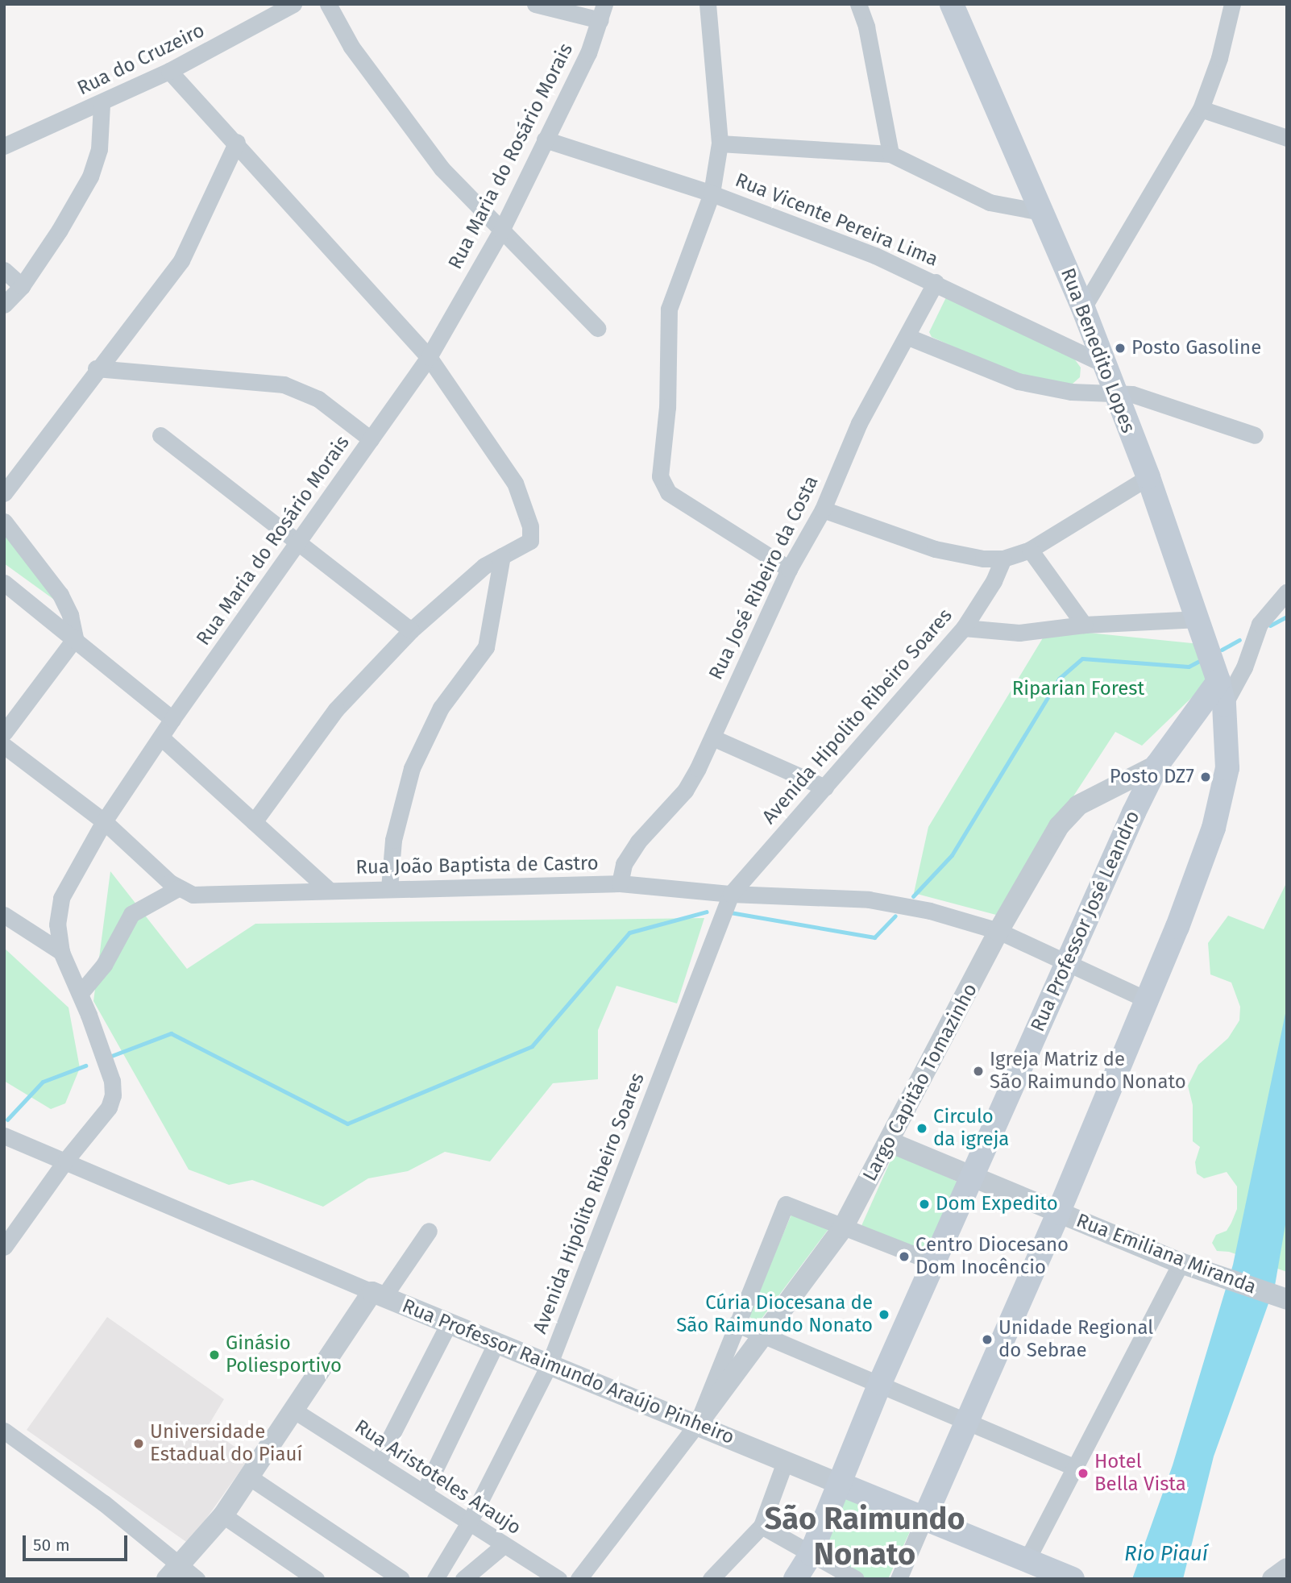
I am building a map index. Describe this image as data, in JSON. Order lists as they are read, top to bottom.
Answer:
{
  "streets": {
    "main road": ["Rua Benedito Lopes", "Rua Professor José Leandro", "Rua Professor Raimundo Araújo Pinheiro"],
    "street": [
      "Rua do Cruzeiro",
      "Rua Maria do Rosário Morais",
      "Rua Vicente Pereira Lima",
      "Rua José Ribeiro da Costa",
      "Avenida Hipolito Ribeiro Soares",
      "Rua João Baptista de Castro",
      "Largo Capitão Tomazinho",
      "Avenida Hipólito Ribeiro Soares",
      "Rua Emiliana Miranda",
      "Rua Aristoteles Araujo"
    ]
  },
  "crossings": [
    ["Rua Maria do Rosário Morais", "Rua Vicente Pereira Lima"],
    ["Rua Maria do Rosário Morais", "Rua João Baptista de Castro"],
    ["Rua Maria do Rosário Morais", "Rua Professor Raimundo Araújo Pinheiro"],
    ["Rua Vicente Pereira Lima", "Rua Benedito Lopes"],
    ["Rua Vicente Pereira Lima", "Rua José Ribeiro da Costa"],
    ["Rua Benedito Lopes", "Rua João Baptista de Castro"],
    ["Rua Benedito Lopes", "Rua Professor José Leandro"],
    ["Rua Benedito Lopes", "Rua Emiliana Miranda"],
    ["Rua Benedito Lopes", "Rua Professor Raimundo Araújo Pinheiro"],
    ["Rua José Ribeiro da Costa", "Rua João Baptista de Castro"],
    ["Avenida Hipolito Ribeiro Soares", "Rua João Baptista de Castro"],
    ["Avenida Hipolito Ribeiro Soares", "Avenida Hipólito Ribeiro Soares"],
    ["Rua João Baptista de Castro", "Rua Professor José Leandro"],
    ["Rua João Baptista de Castro", "Largo Capitão Tomazinho"],
    ["Rua João Baptista de Castro", "Avenida Hipólito Ribeiro Soares"],
    ["Rua Professor José Leandro", "Largo Capitão Tomazinho"],
    ["Rua Professor José Leandro", "Rua Emiliana Miranda"],
    ["Rua Professor José Leandro", "Rua Professor Raimundo Araújo Pinheiro"],
    ["Largo Capitão Tomazinho", "Rua Emiliana Miranda"],
    ["Largo Capitão Tomazinho", "Rua Professor Raimundo Araújo Pinheiro"],
    ["Avenida Hipólito Ribeiro Soares", "Rua Professor Raimundo Araújo Pinheiro"],
    ["Avenida Hipólito Ribeiro Soares", "Rua Aristoteles Araujo"]
  ],
  "districts": ["São Raimundo Nonato"],
  "water": ["Rio Piauí"],
  "parks": ["Riparian Forest"],
  "places": [
    "Posto Gasoline",
    "Posto DZ7",
    "Igreja Matriz de São Raimundo Nonato",
    "Circulo da igreja",
    "Dom Expedito",
    "Centro Diocesano Dom Inocêncio",
    "Cúria Diocesana de São Raimundo Nonato",
    "Unidade Regional do Sebrae",
    "Ginásio Poliesportivo",
    "Universidade Estadual do Piauí",
    "Hotel Bella Vista"
  ],
  "scale_bar": "50 m"
}
